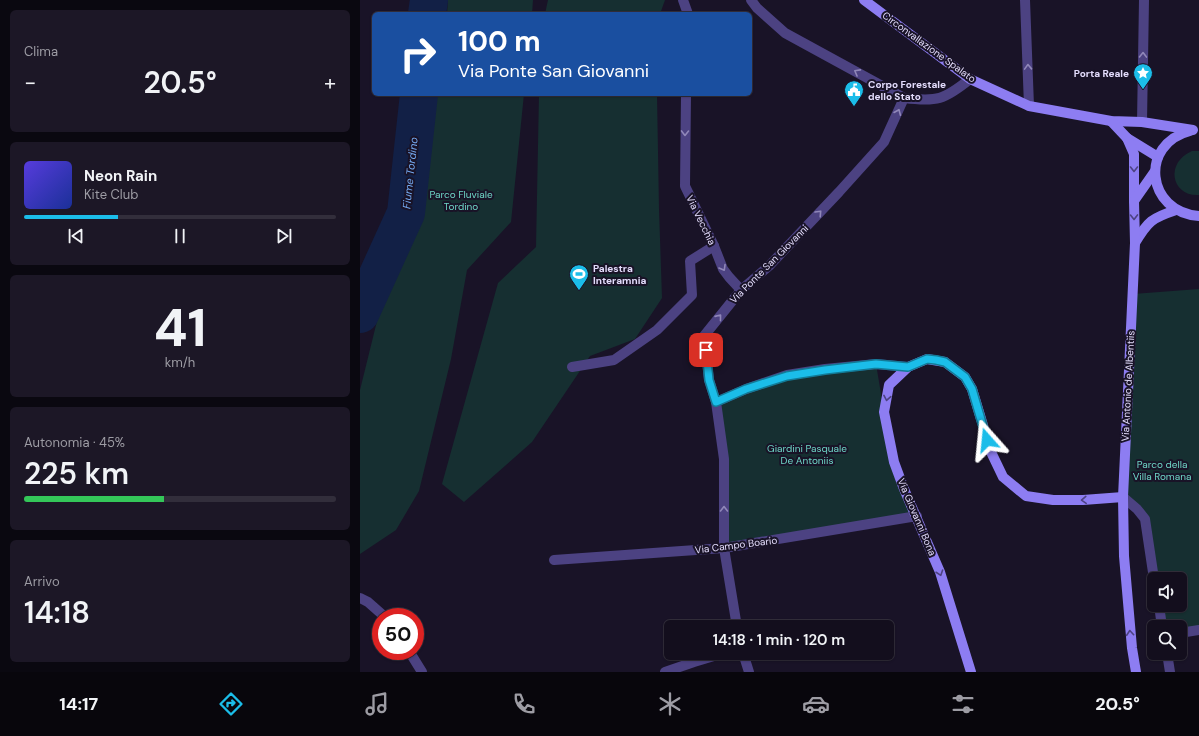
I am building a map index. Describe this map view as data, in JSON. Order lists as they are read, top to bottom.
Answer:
{
  "streets": {
    "main road": ["Circonvallazione Spalato", "Via Antonio de Albentiis", "Via Giovanni Bona"],
    "street": ["Via Vecchia", "Via Ponte San Giovanni", "Via Campo Boario"]
  },
  "crossings": [
    ["Via Vecchia", "Via Ponte San Giovanni"],
    ["Via Ponte San Giovanni", "Via Campo Boario"],
    ["Via Giovanni Bona", "Via Campo Boario"]
  ],
  "one_way": ["Via Vecchia", "Via Ponte San Giovanni", "Via Giovanni Bona"],
  "water": ["Fiume Tordino"],
  "parks": ["Parco Fluviale Tordino", "Giardini Pasquale De Antoniis", "Parco della Villa Romana"],
  "places": {
    "place": ["Porta Reale"],
    "public building": ["Corpo Forestale dello Stato"],
    "sports": ["Palestra Interamnia"]
  },
  "page": {
    "tile": [
      "Clima",
      ["41", "km/h"],
      ["Autonomia · 45%", "225 km"],
      ["Arrivo", "14:18"]
    ],
    "turn": ["100 m", "Via Ponte San Giovanni"],
    "heat": ["−", "20.5°", "+"],
    "song": ["Neon Rain", "Kite Club"],
    "limit": "50",
    "trip": "14:18 · 1 min · 120 m",
    "tabs": ["14:17", "20.5°"]
  }
}
